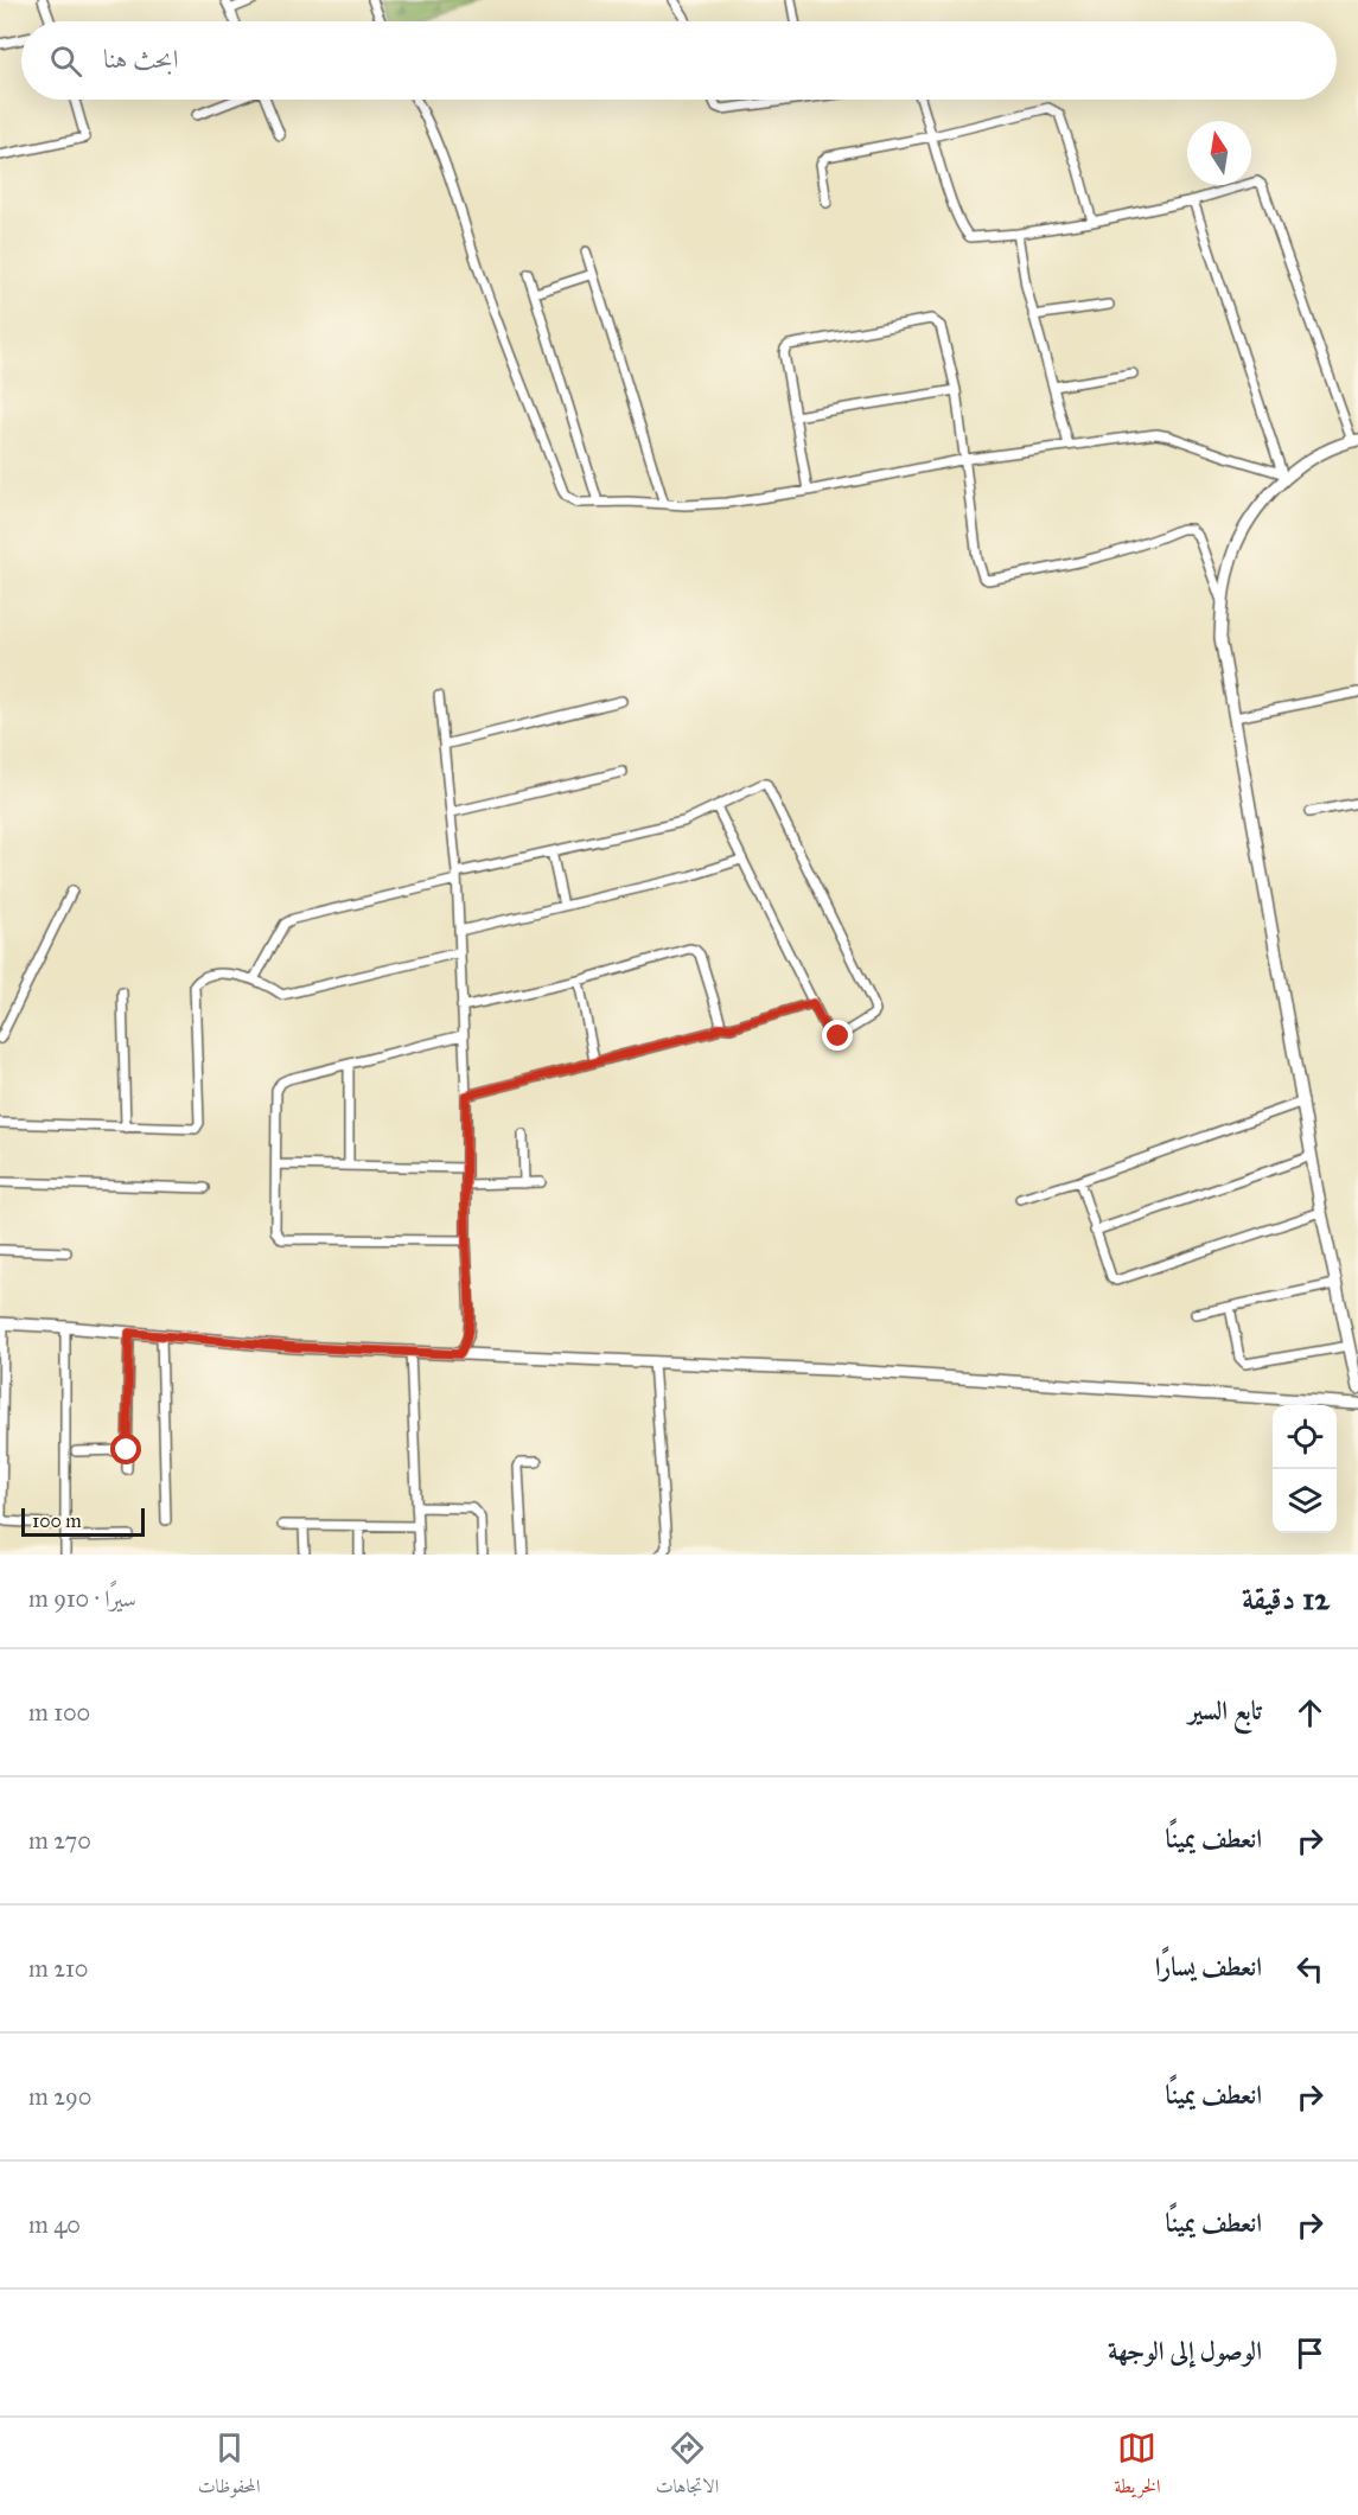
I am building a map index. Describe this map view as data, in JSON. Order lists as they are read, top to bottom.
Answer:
{
  "scale_bar": "100 m",
  "north": "top",
  "page": {
    "search": "ابحث هنا",
    "scale": "100 m",
    "heading": ["12 دقيقة", "سيرًا · 910 m"],
    "list": [
      ["تابع السير", "100 m"],
      ["انعطف يمينًا", "270 m"],
      ["انعطف يسارًا", "210 m"],
      ["انعطف يمينًا", "290 m"],
      ["انعطف يمينًا", "40 m"],
      "الوصول إلى الوجهة"
    ],
    "nav": ["الخريطة", "الاتجاهات", "المحفوظات"]
  }
}
